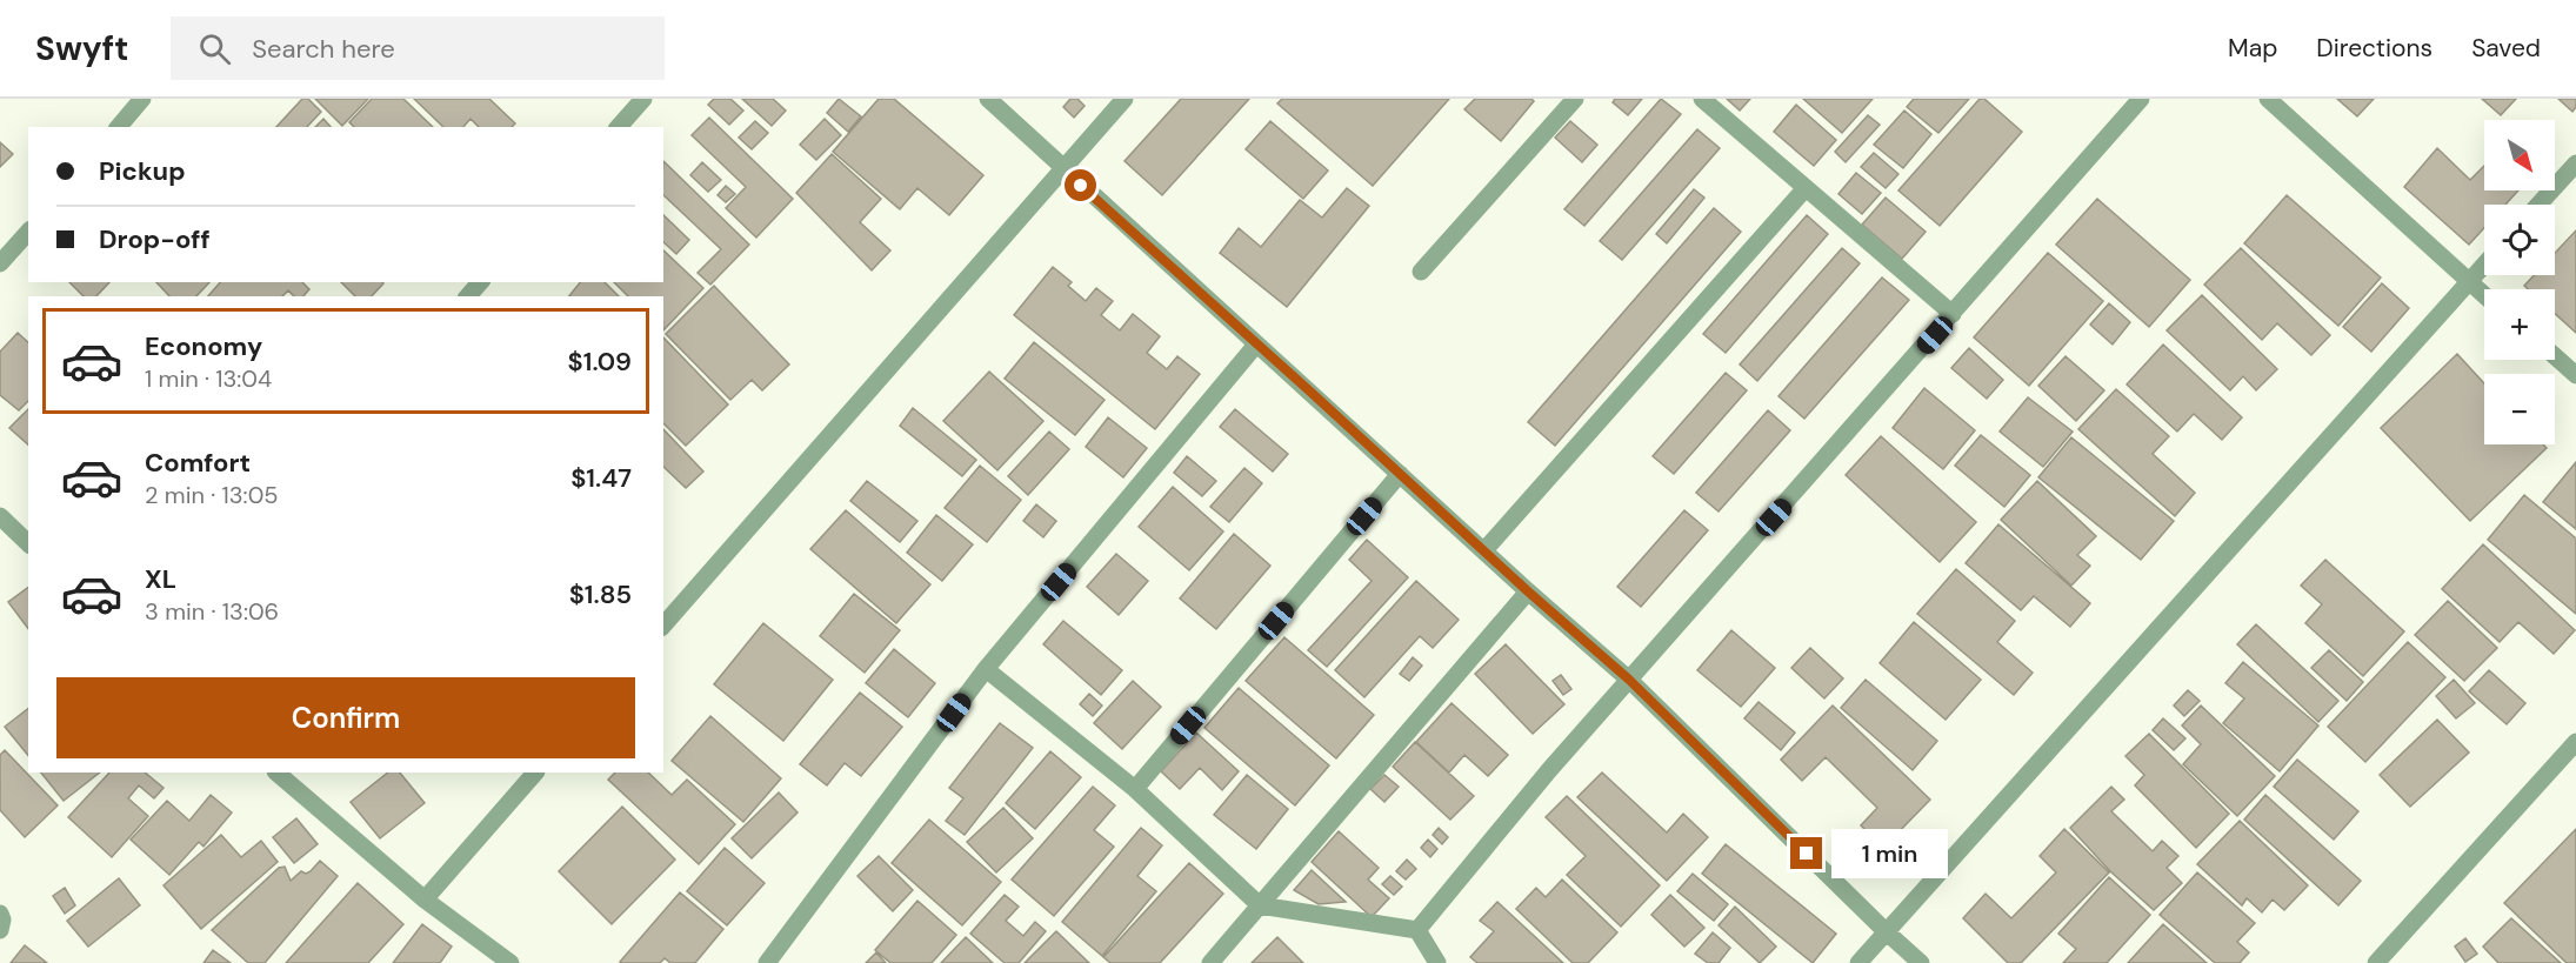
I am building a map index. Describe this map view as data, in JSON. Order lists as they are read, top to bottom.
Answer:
{
  "north": "bottom right",
  "page": {
    "header": "Swyft",
    "search": "Search here",
    "nav": ["Map", "Directions", "Saved"],
    "map_buttons": ["+", "−"],
    "banner": ["Pickup", "Drop-off"],
    "list": [
      {
        "name": "Economy",
        "note": "1 min · 13:04",
        "value": "$1.09"
      },
      {
        "name": "Comfort",
        "note": "2 min · 13:05",
        "value": "$1.47"
      },
      {
        "name": "XL",
        "note": "3 min · 13:06",
        "value": "$1.85"
      }
    ],
    "buttons": "Confirm",
    "bubble": "1 min"
  }
}
